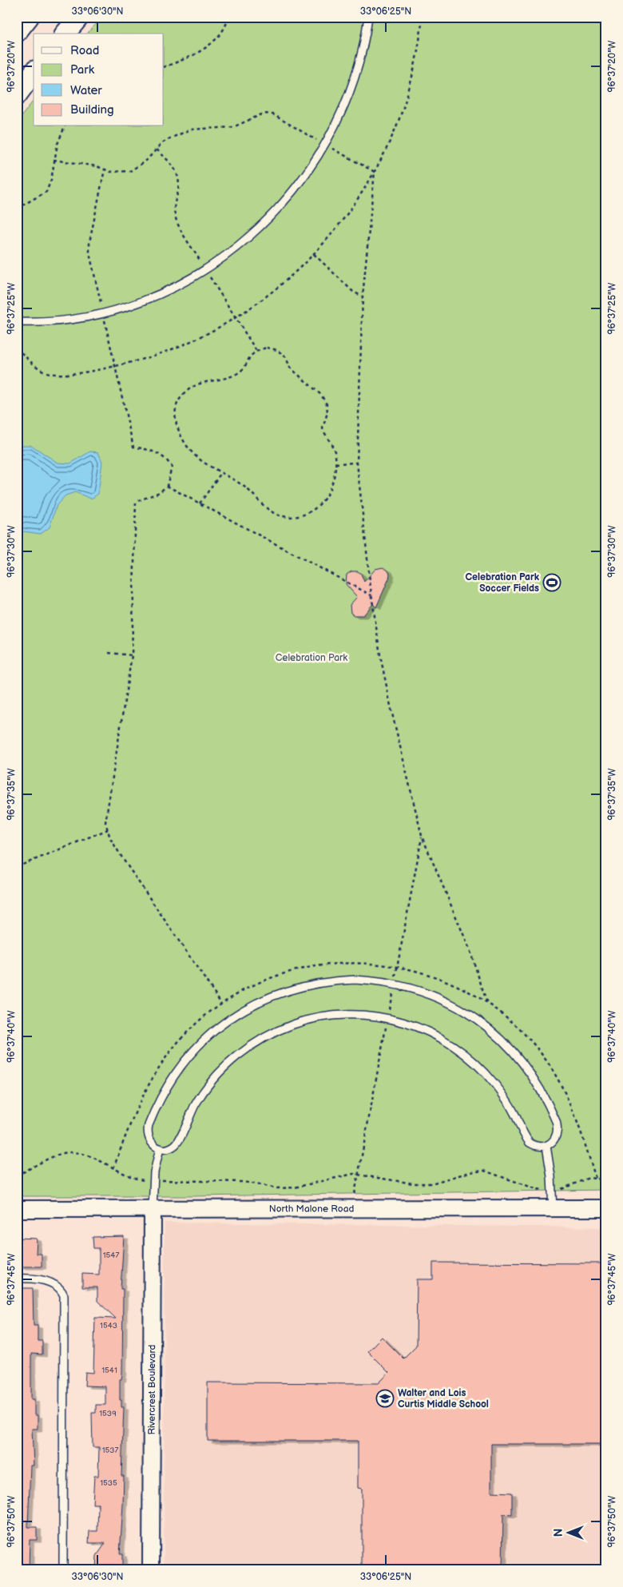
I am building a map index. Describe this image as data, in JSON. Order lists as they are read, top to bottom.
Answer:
{
  "streets": {
    "street": ["North Malone Road", "Rivercrest Boulevard"]
  },
  "crossings": [
    ["North Malone Road", "Rivercrest Boulevard"]
  ],
  "parks": ["Celebration Park"],
  "places": {
    "sports": ["Celebration Park Soccer Fields"],
    "school or university": ["Walter and Lois Curtis Middle School"]
  },
  "house_numbers": [
    "1547",
    "1543",
    "1541",
    "1539",
    "1537",
    "1535"
  ],
  "legend": [
    "Road",
    "Park",
    "Water",
    "Building"
  ],
  "north": "left",
  "coordinates": [
    "33°06'30\"N",
    "33°06'25\"N",
    "96°37'20\"W",
    "96°37'25\"W",
    "96°37'30\"W",
    "96°37'35\"W",
    "96°37'40\"W",
    "96°37'45\"W",
    "96°37'50\"W"
  ]
}
